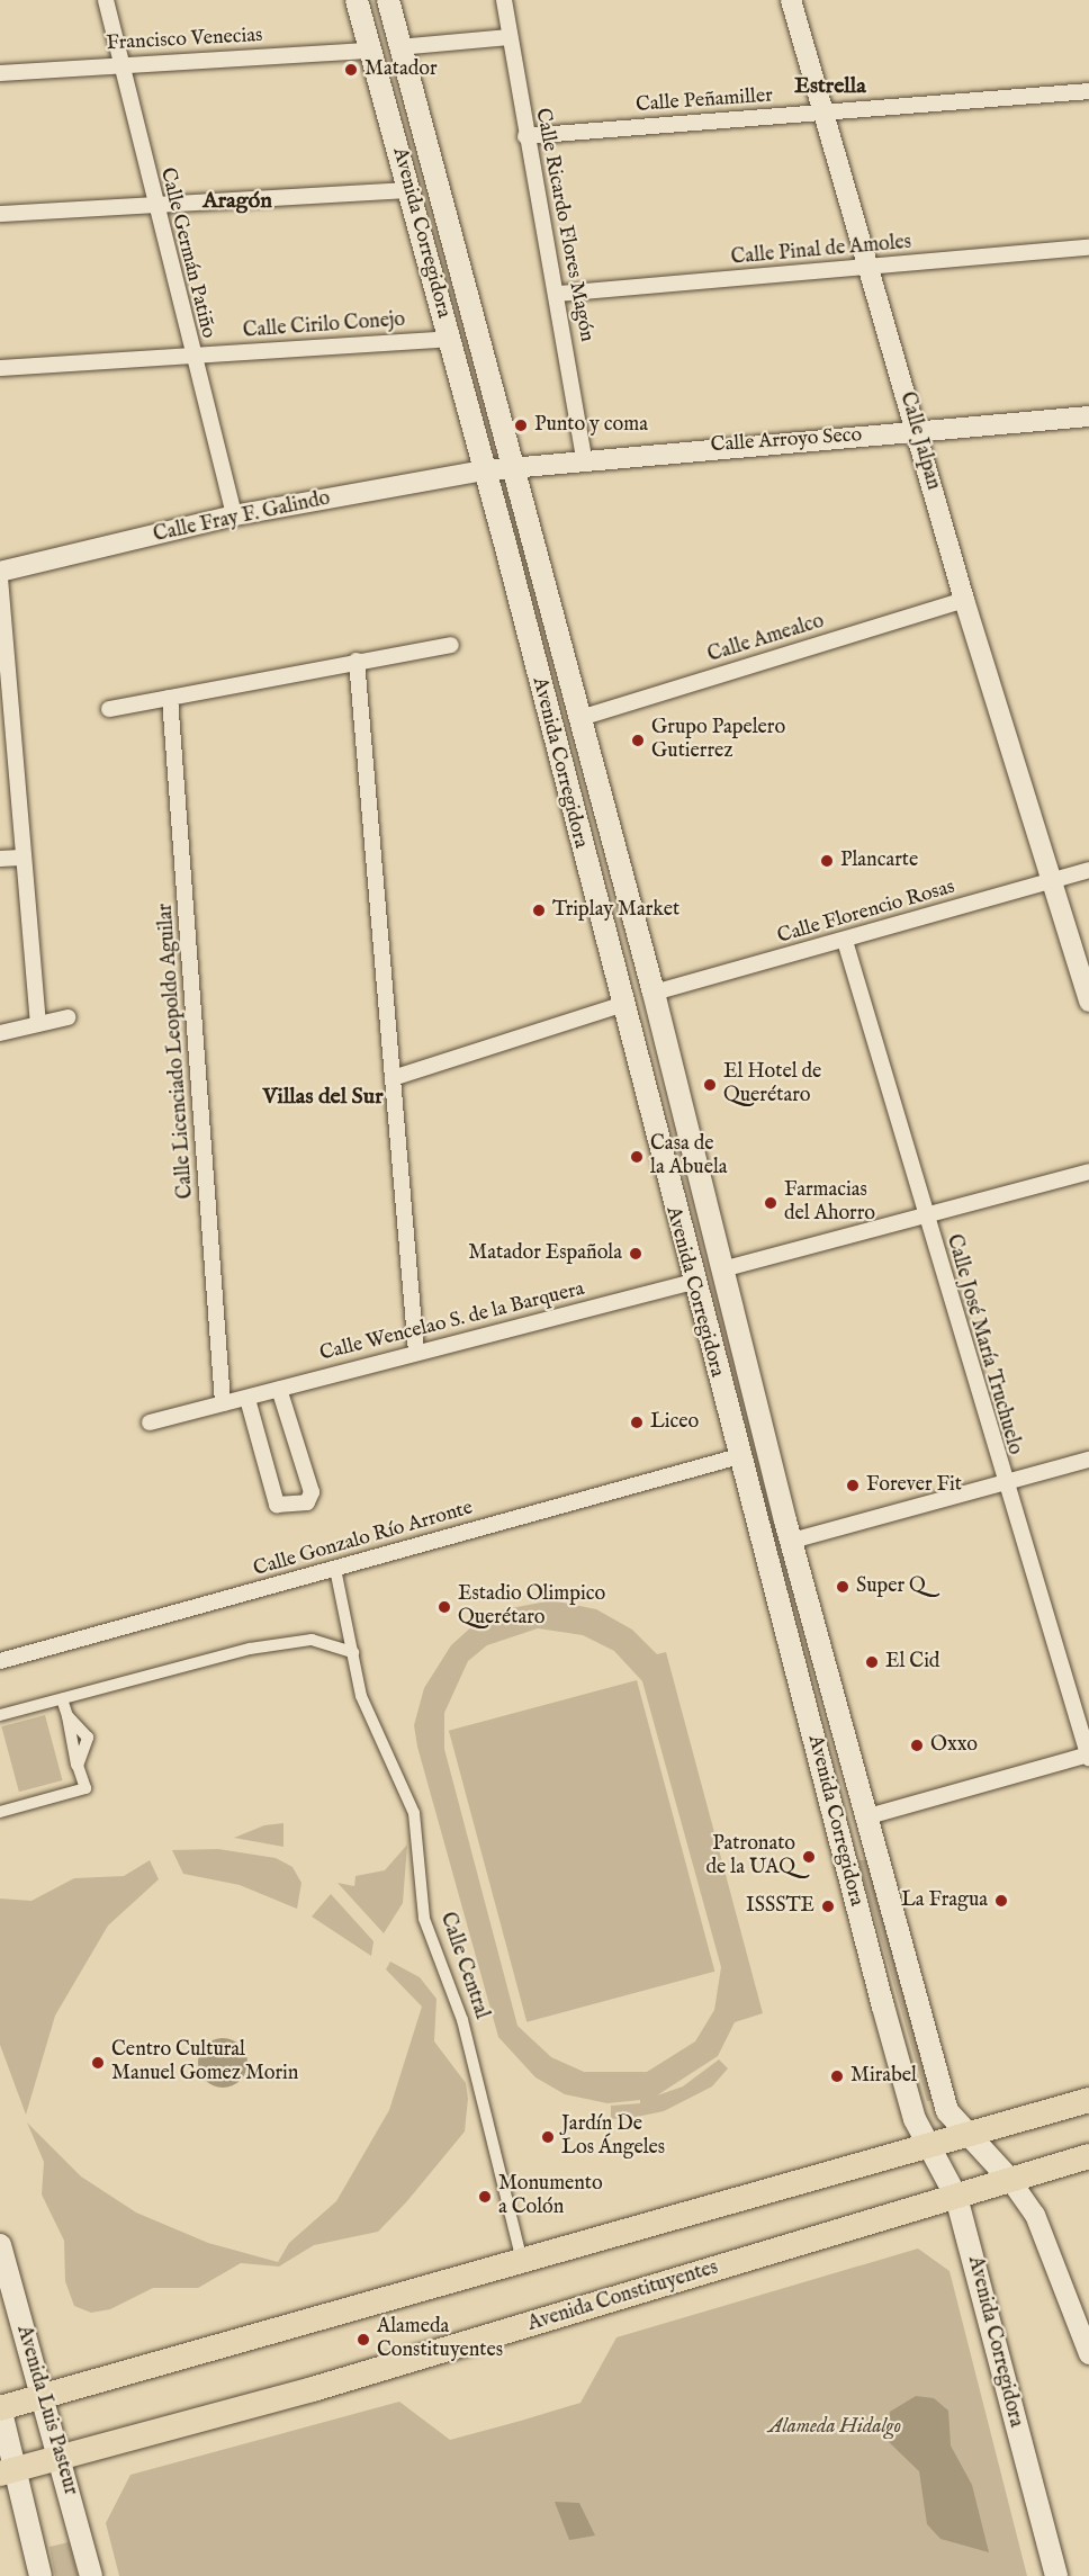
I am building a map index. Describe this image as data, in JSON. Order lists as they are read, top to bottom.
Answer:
{
  "streets": {
    "main road": ["Avenida Corregidora", "Avenida Constituyentes", "Avenida Luis Pasteur"],
    "street": [
      "Francisco Venecias",
      "Calle Peñamiller",
      "Calle Ricardo Flores Magón",
      "Calle Pinal de Amoles",
      "Calle Germán Patiño",
      "Calle Cirilo Conejo",
      "Calle Arroyo Seco",
      "Calle Jalpan",
      "Calle Fray F. Galindo",
      "Calle Amealco",
      "Calle Florencio Rosas",
      "Calle Licenciado Leopoldo Aguilar",
      "Calle Wencelao S. de la Barquera",
      "Calle José María Truchuelo",
      "Calle Gonzalo Río Arronte",
      "Calle Central"
    ]
  },
  "crossings": [
    ["Francisco Venecias", "Avenida Corregidora"],
    ["Francisco Venecias", "Calle Germán Patiño"],
    ["Calle Peñamiller", "Calle Ricardo Flores Magón"],
    ["Calle Peñamiller", "Calle Jalpan"],
    ["Calle Ricardo Flores Magón", "Calle Pinal de Amoles"],
    ["Calle Ricardo Flores Magón", "Calle Arroyo Seco"],
    ["Avenida Corregidora", "Calle Cirilo Conejo"],
    ["Avenida Corregidora", "Calle Arroyo Seco"],
    ["Avenida Corregidora", "Calle Fray F. Galindo"],
    ["Avenida Corregidora", "Calle Amealco"],
    ["Avenida Corregidora", "Calle Florencio Rosas"],
    ["Avenida Corregidora", "Calle Wencelao S. de la Barquera"],
    ["Avenida Corregidora", "Calle Gonzalo Río Arronte"],
    ["Avenida Corregidora", "Avenida Constituyentes"],
    ["Calle Pinal de Amoles", "Calle Jalpan"],
    ["Calle Germán Patiño", "Calle Cirilo Conejo"],
    ["Calle Germán Patiño", "Calle Fray F. Galindo"],
    ["Calle Arroyo Seco", "Calle Jalpan"],
    ["Calle Arroyo Seco", "Calle Fray F. Galindo"],
    ["Calle Jalpan", "Calle Amealco"],
    ["Calle Jalpan", "Calle Florencio Rosas"],
    ["Calle Florencio Rosas", "Calle José María Truchuelo"],
    ["Calle Licenciado Leopoldo Aguilar", "Calle Wencelao S. de la Barquera"],
    ["Calle Gonzalo Río Arronte", "Calle Central"],
    ["Avenida Constituyentes", "Avenida Luis Pasteur"]
  ],
  "districts": ["Estrella", "Aragón", "Villas del Sur"],
  "parks": ["Alameda Hidalgo"],
  "places": [
    "Matador",
    "Punto y coma",
    "Grupo Papelero Gutierrez",
    "Plancarte",
    "Triplay Market",
    "El Hotel de Querétaro",
    "Casa de la Abuela",
    "Farmacias del Ahorro",
    "Matador Española",
    "Liceo",
    "Forever Fit",
    "Super Q",
    "Estadio Olimpico Querétaro",
    "El Cid",
    "Oxxo",
    "Patronato de la UAQ",
    "La Fragua",
    "ISSSTE",
    "Centro Cultural Manuel Gomez Morin",
    "Mirabel",
    "Jardín De Los Ángeles",
    "Monumento a Colón",
    "Alameda Constituyentes"
  ]
}
